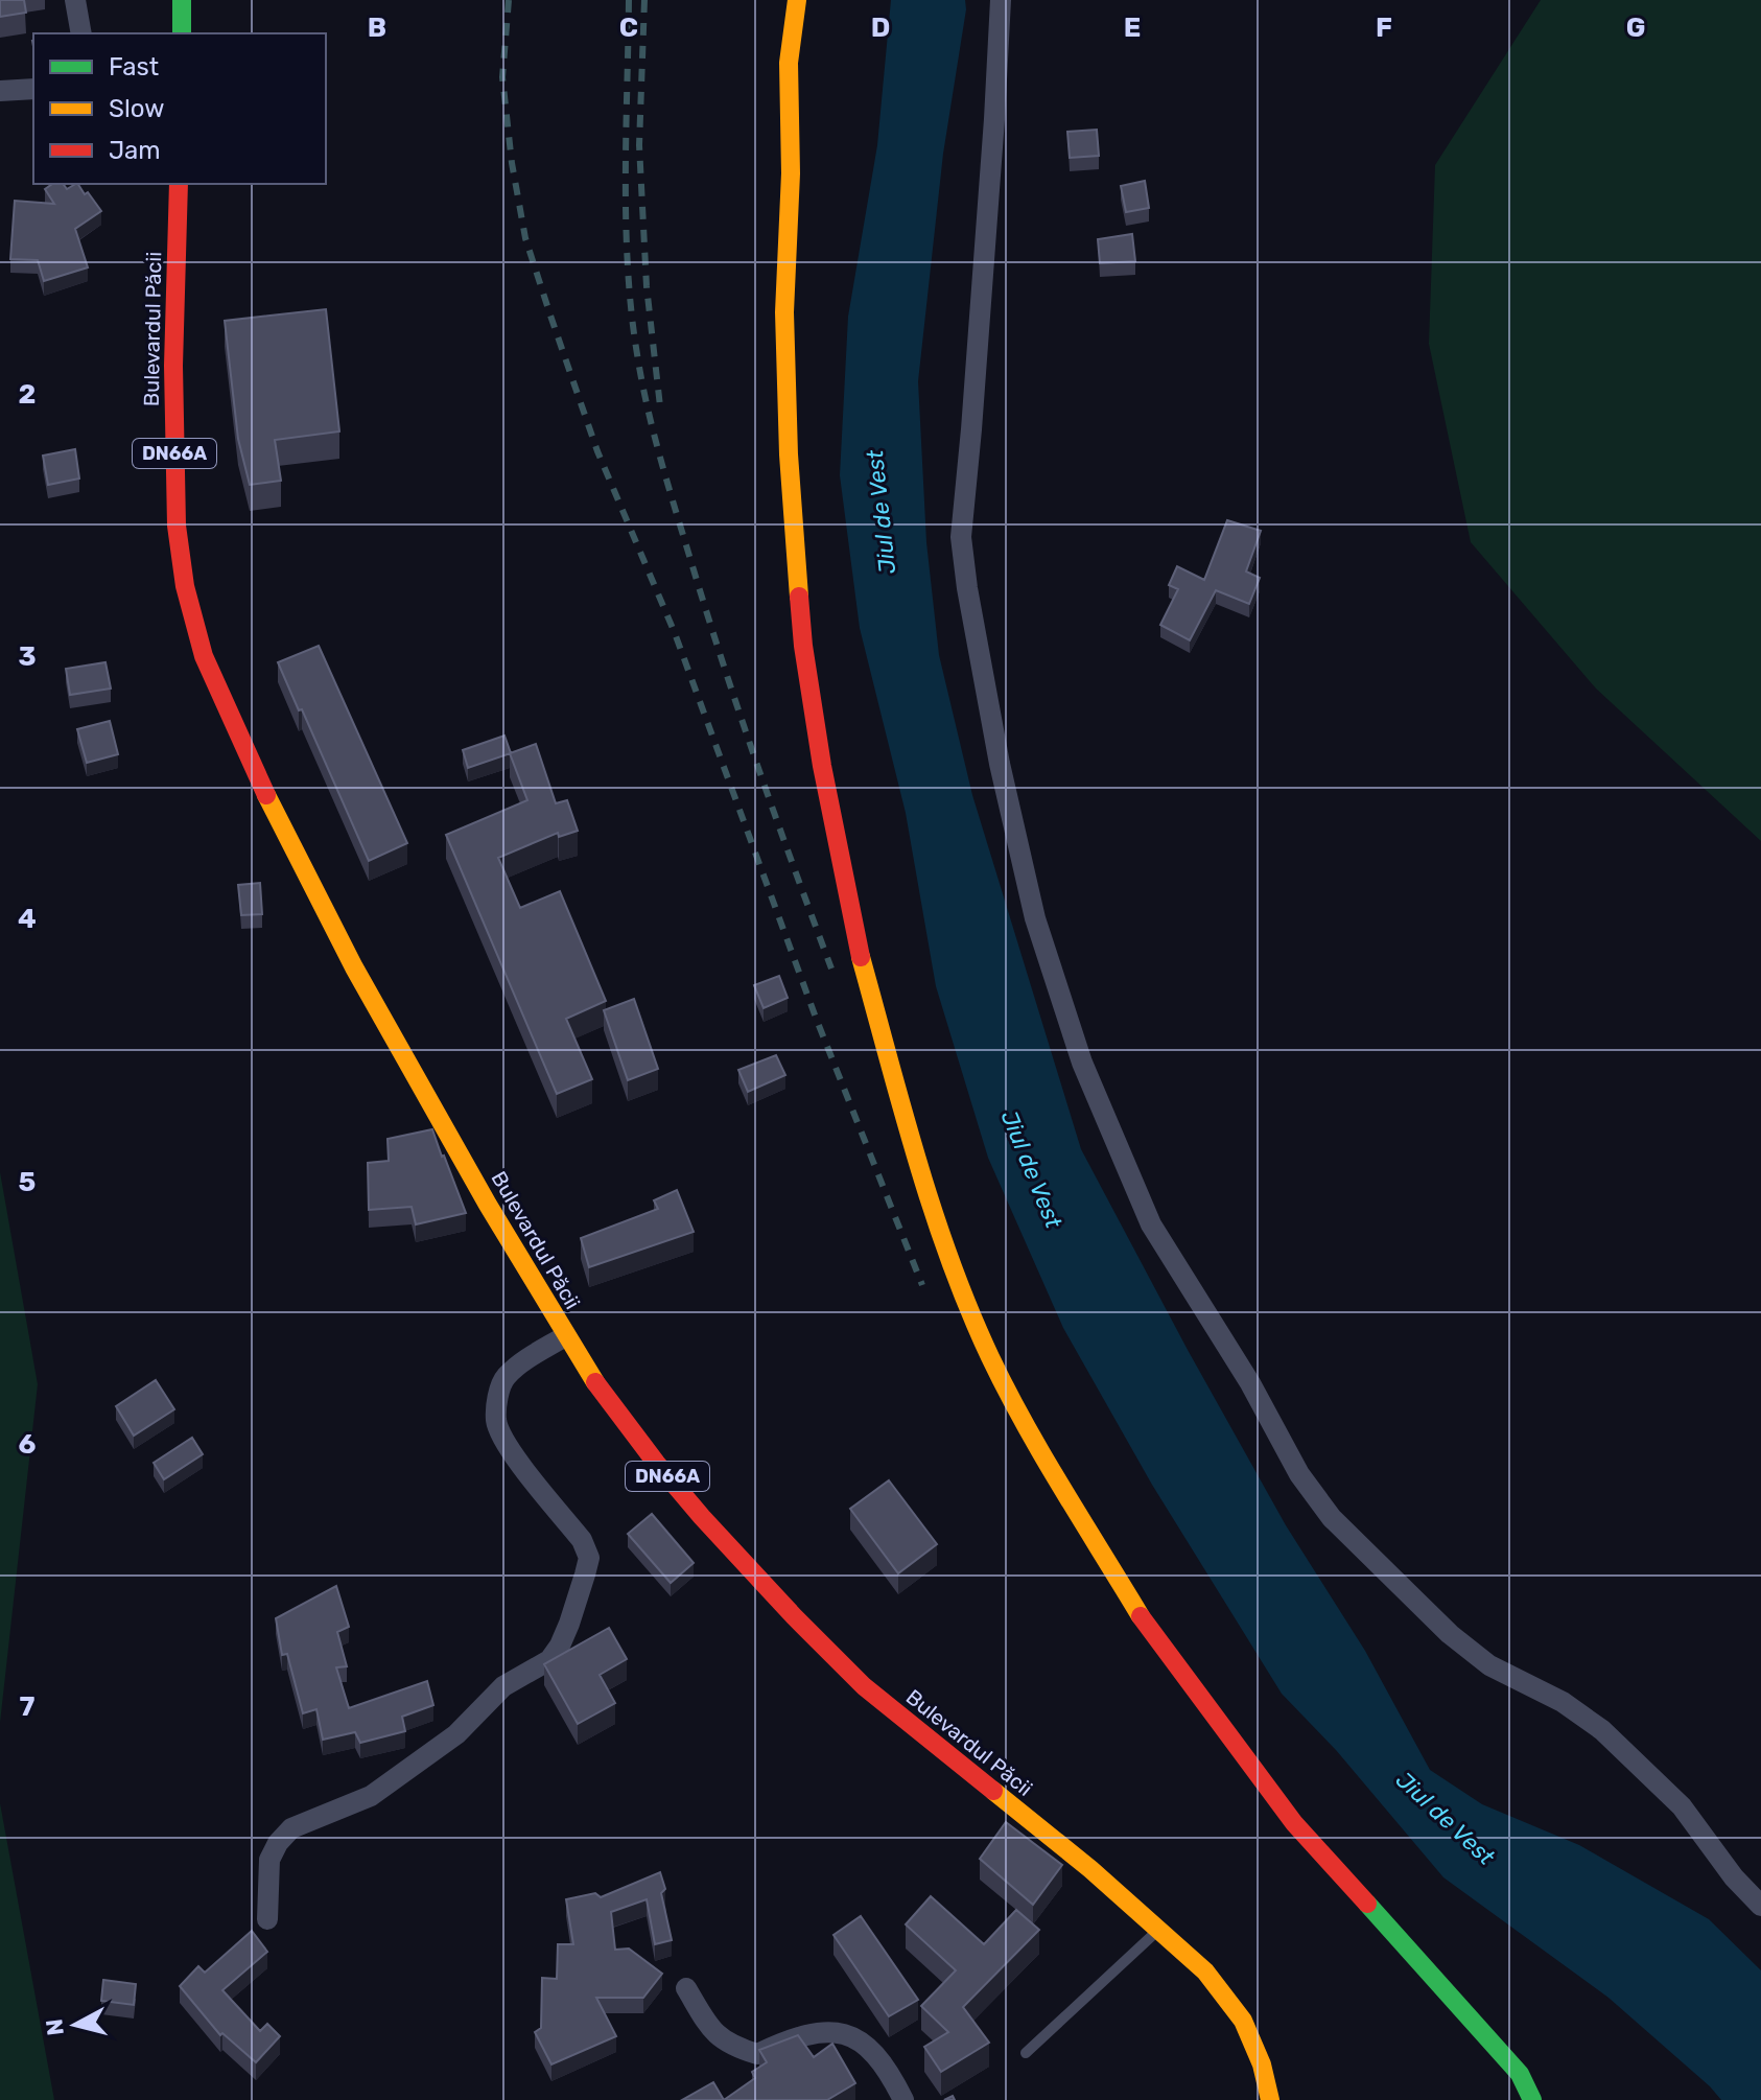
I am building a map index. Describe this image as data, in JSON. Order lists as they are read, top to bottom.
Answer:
{
  "streets": {
    "main road": ["Bulevardul Păcii", "DN66A"]
  },
  "water": ["Jiul de Vest"],
  "legend": ["Fast", "Slow", "Jam"],
  "north": "left",
  "grid": {
    "columns": [
      "B",
      "C",
      "D",
      "E",
      "F",
      "G"
    ],
    "rows": [
      "2",
      "3",
      "4",
      "5",
      "6",
      "7"
    ]
  }
}
